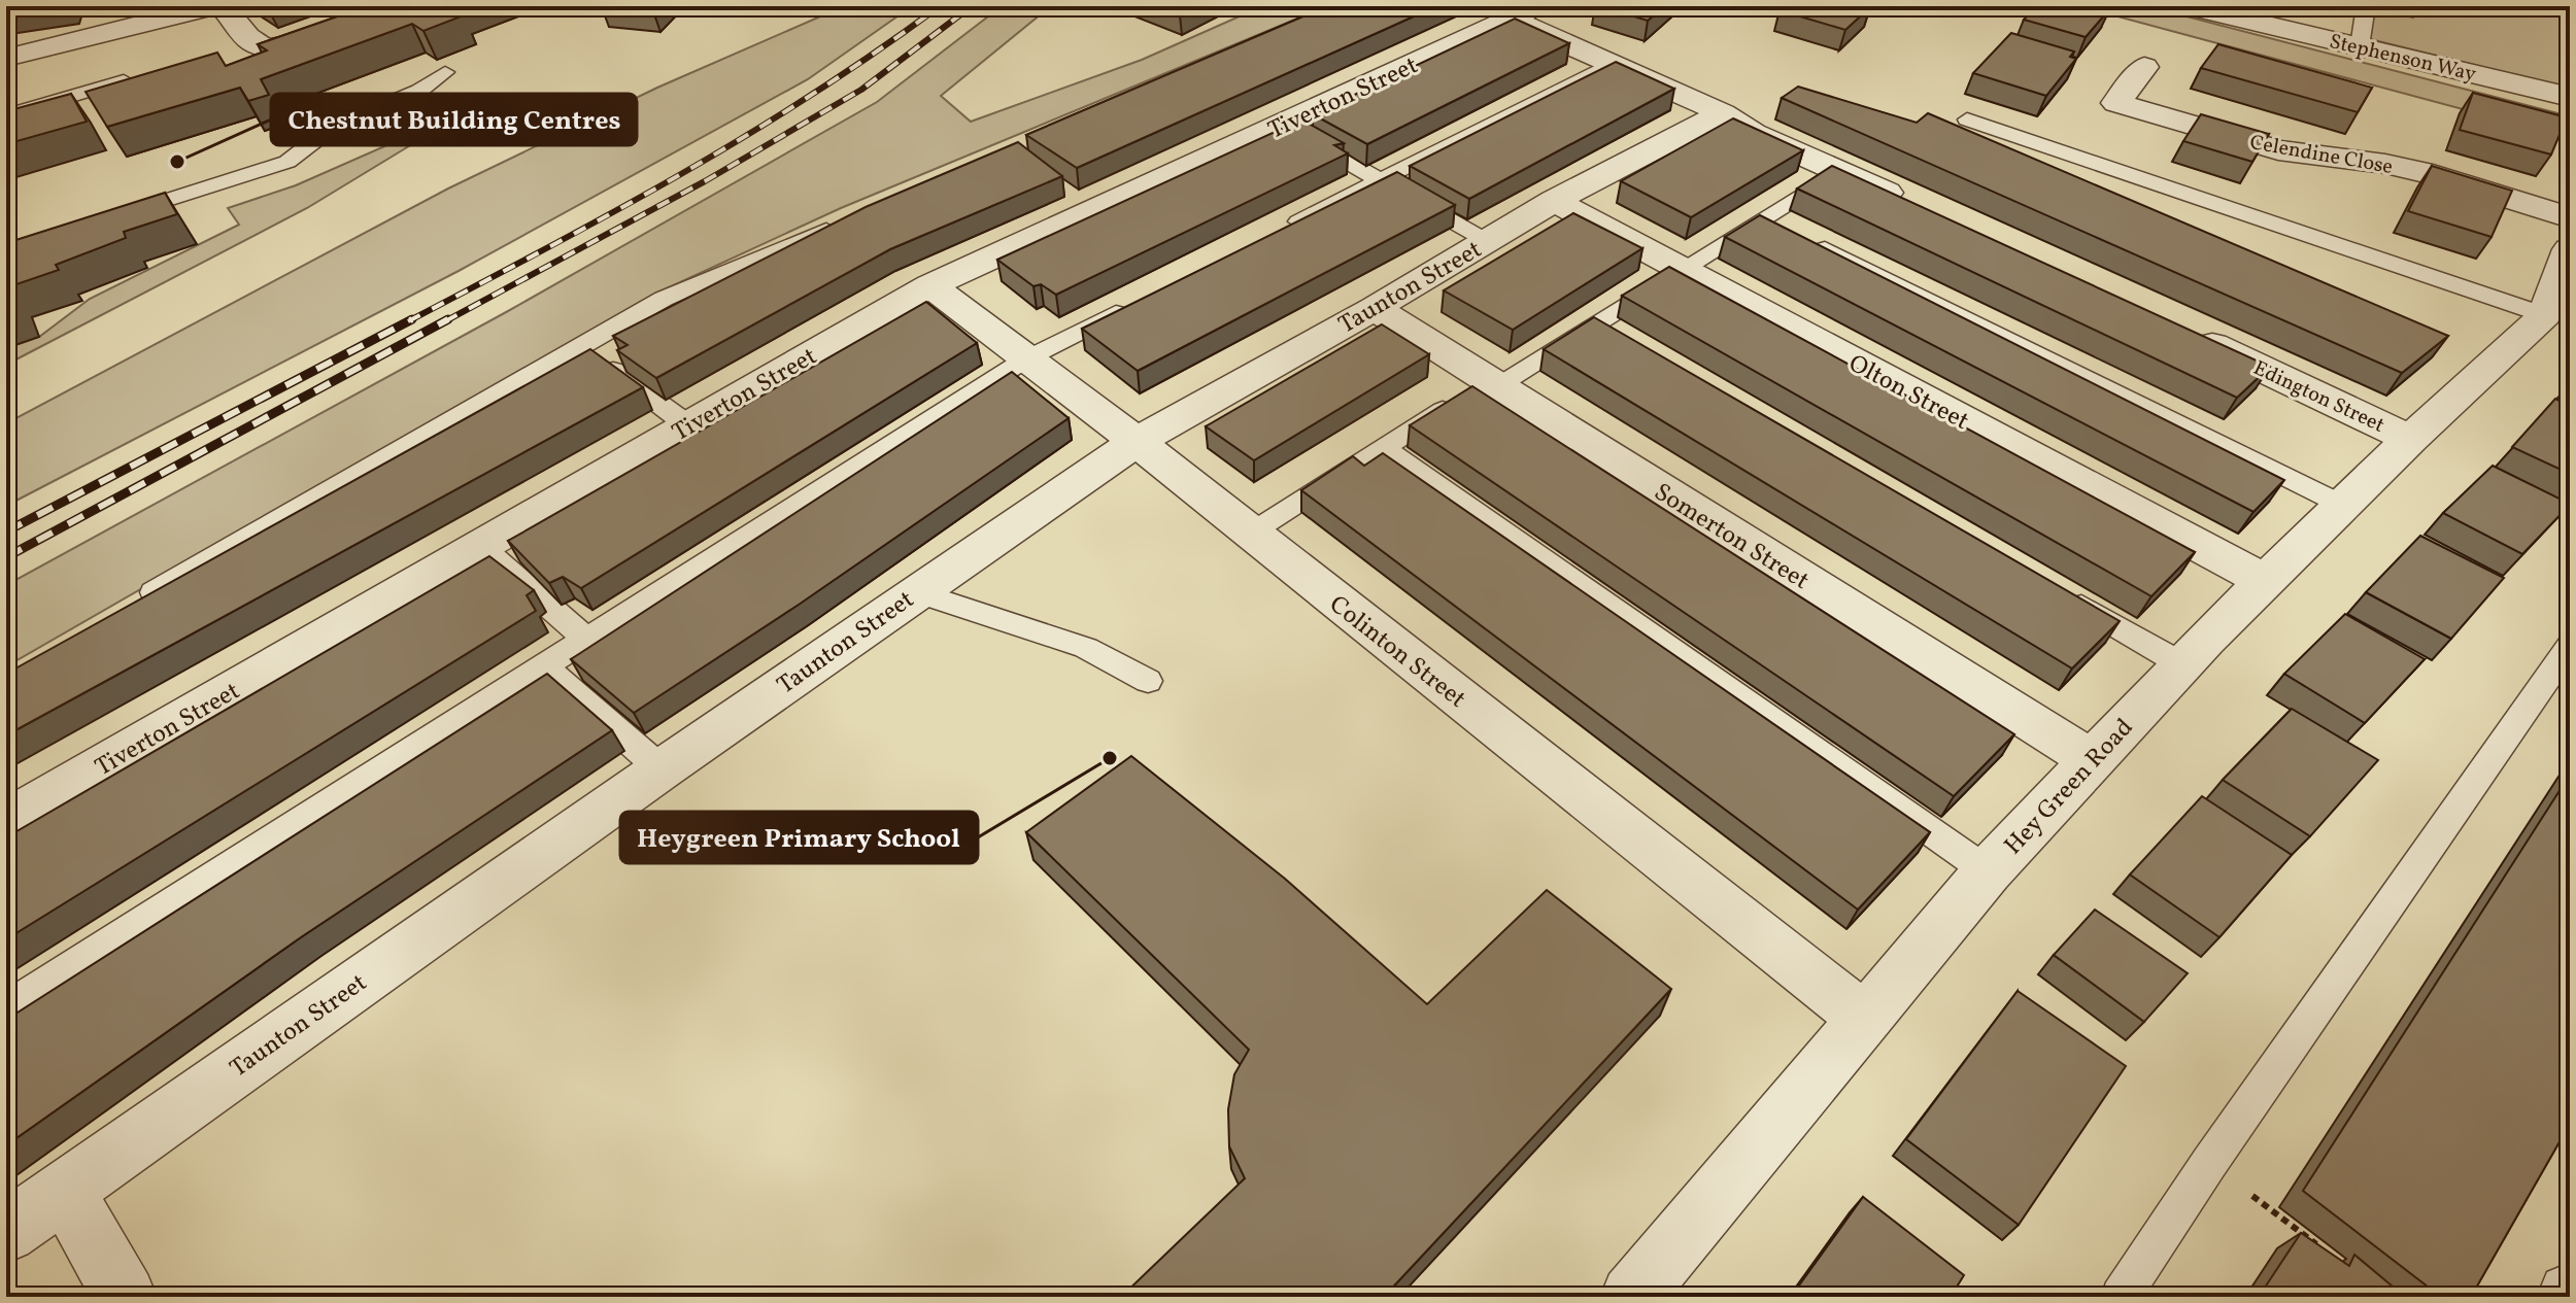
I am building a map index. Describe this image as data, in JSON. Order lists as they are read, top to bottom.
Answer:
{
  "streets": {
    "street": [
      "Stephenson Way",
      "Tiverton Street",
      "Celendine Close",
      "Taunton Street",
      "Olton Street",
      "Edington Street",
      "Somerton Street",
      "Colinton Street",
      "Hey Green Road"
    ]
  },
  "crossings": [
    ["Tiverton Street", "Colinton Street"],
    ["Taunton Street", "Olton Street"],
    ["Taunton Street", "Somerton Street"],
    ["Taunton Street", "Colinton Street"],
    ["Olton Street", "Hey Green Road"],
    ["Edington Street", "Hey Green Road"],
    ["Somerton Street", "Hey Green Road"],
    ["Colinton Street", "Hey Green Road"]
  ],
  "places": ["Chestnut Building Centres", "Heygreen Primary School"]
}
